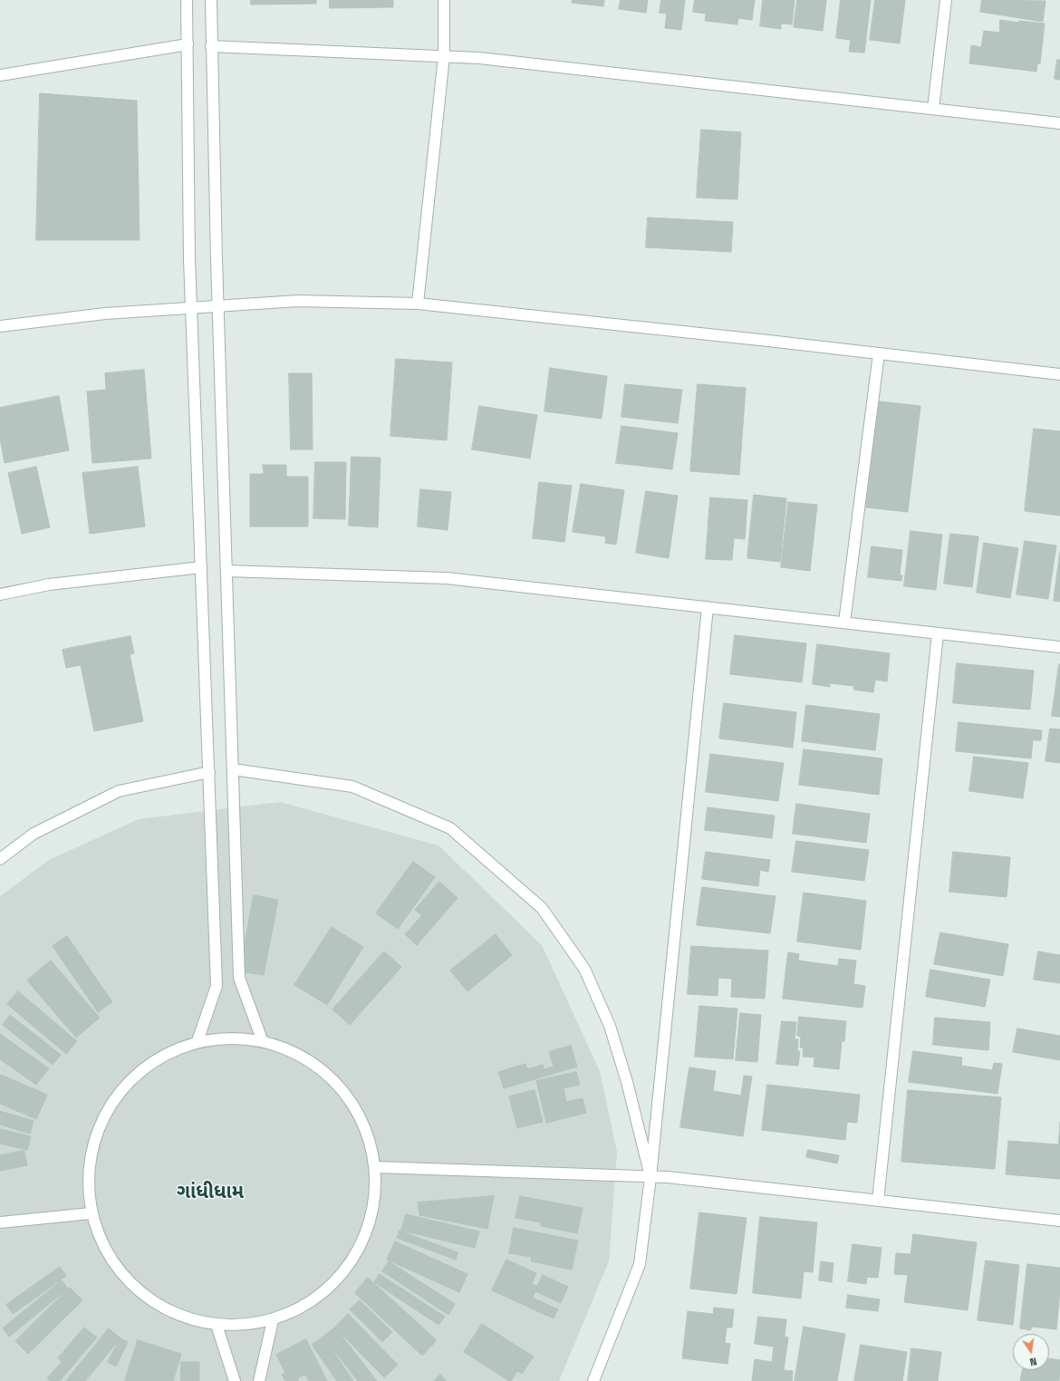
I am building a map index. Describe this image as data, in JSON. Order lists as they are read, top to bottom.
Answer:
{
  "districts": ["ગાંધીધામ"],
  "north": "bottom"
}
